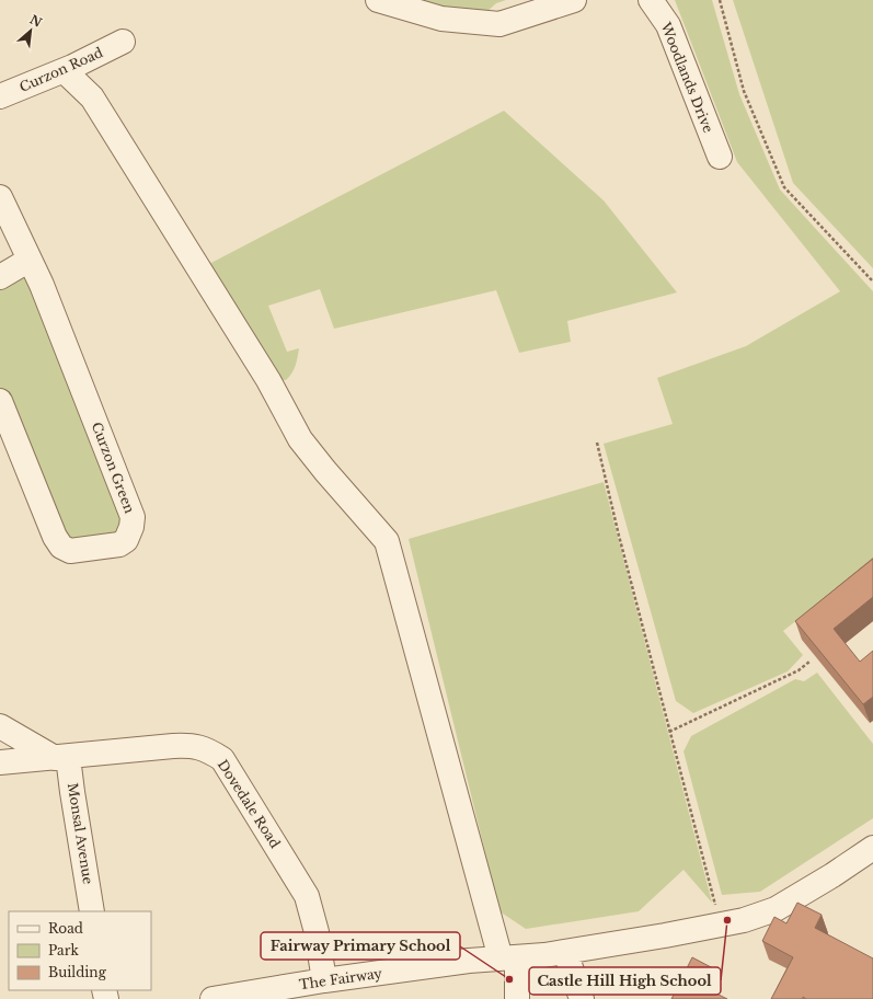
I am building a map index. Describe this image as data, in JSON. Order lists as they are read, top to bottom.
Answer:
{
  "streets": {
    "street": [
      "Curzon Road",
      "Woodlands Drive",
      "Curzon Green",
      "Dovedale Road",
      "Monsal Avenue",
      "The Fairway"
    ]
  },
  "crossings": [
    ["Dovedale Road", "Monsal Avenue"],
    ["Dovedale Road", "The Fairway"]
  ],
  "places": ["Castle Hill High School", "Fairway Primary School"],
  "legend": ["Road", "Park", "Building"],
  "north": "top right"
}
